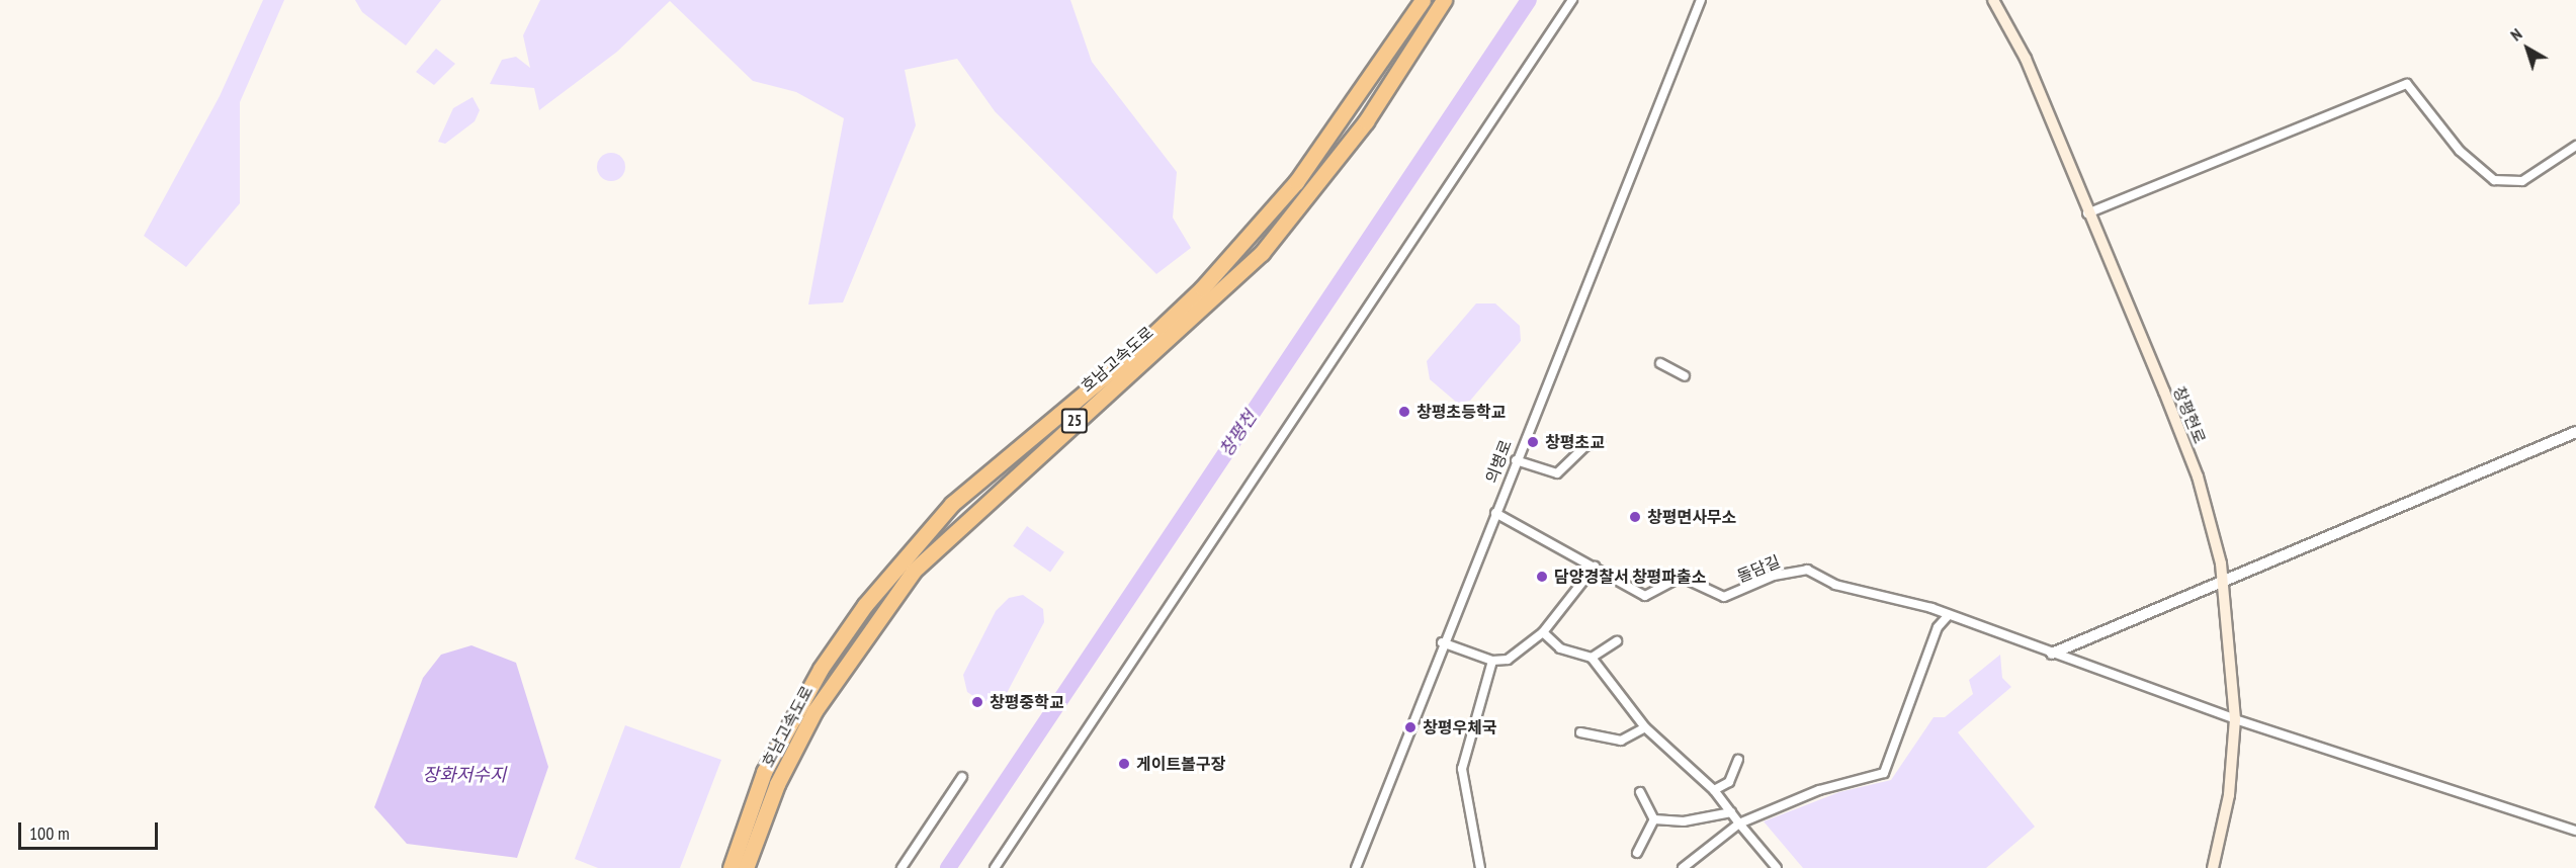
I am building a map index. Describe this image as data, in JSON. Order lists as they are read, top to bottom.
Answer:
{
  "streets": {
    "highway": ["호남고속도로", "25"],
    "main road": ["창평현로"],
    "street": ["의병로", "돌담길"]
  },
  "crossings": [
    ["의병로", "돌담길"]
  ],
  "water": ["창평천", "장화저수지"],
  "places": [
    "창평초등학교",
    "창평초교",
    "창평면사무소",
    "담양경찰서 창평파출소",
    "창평중학교",
    "창평우체국",
    "게이트볼구장"
  ],
  "scale_bar": "100 m",
  "north": "top left"
}
